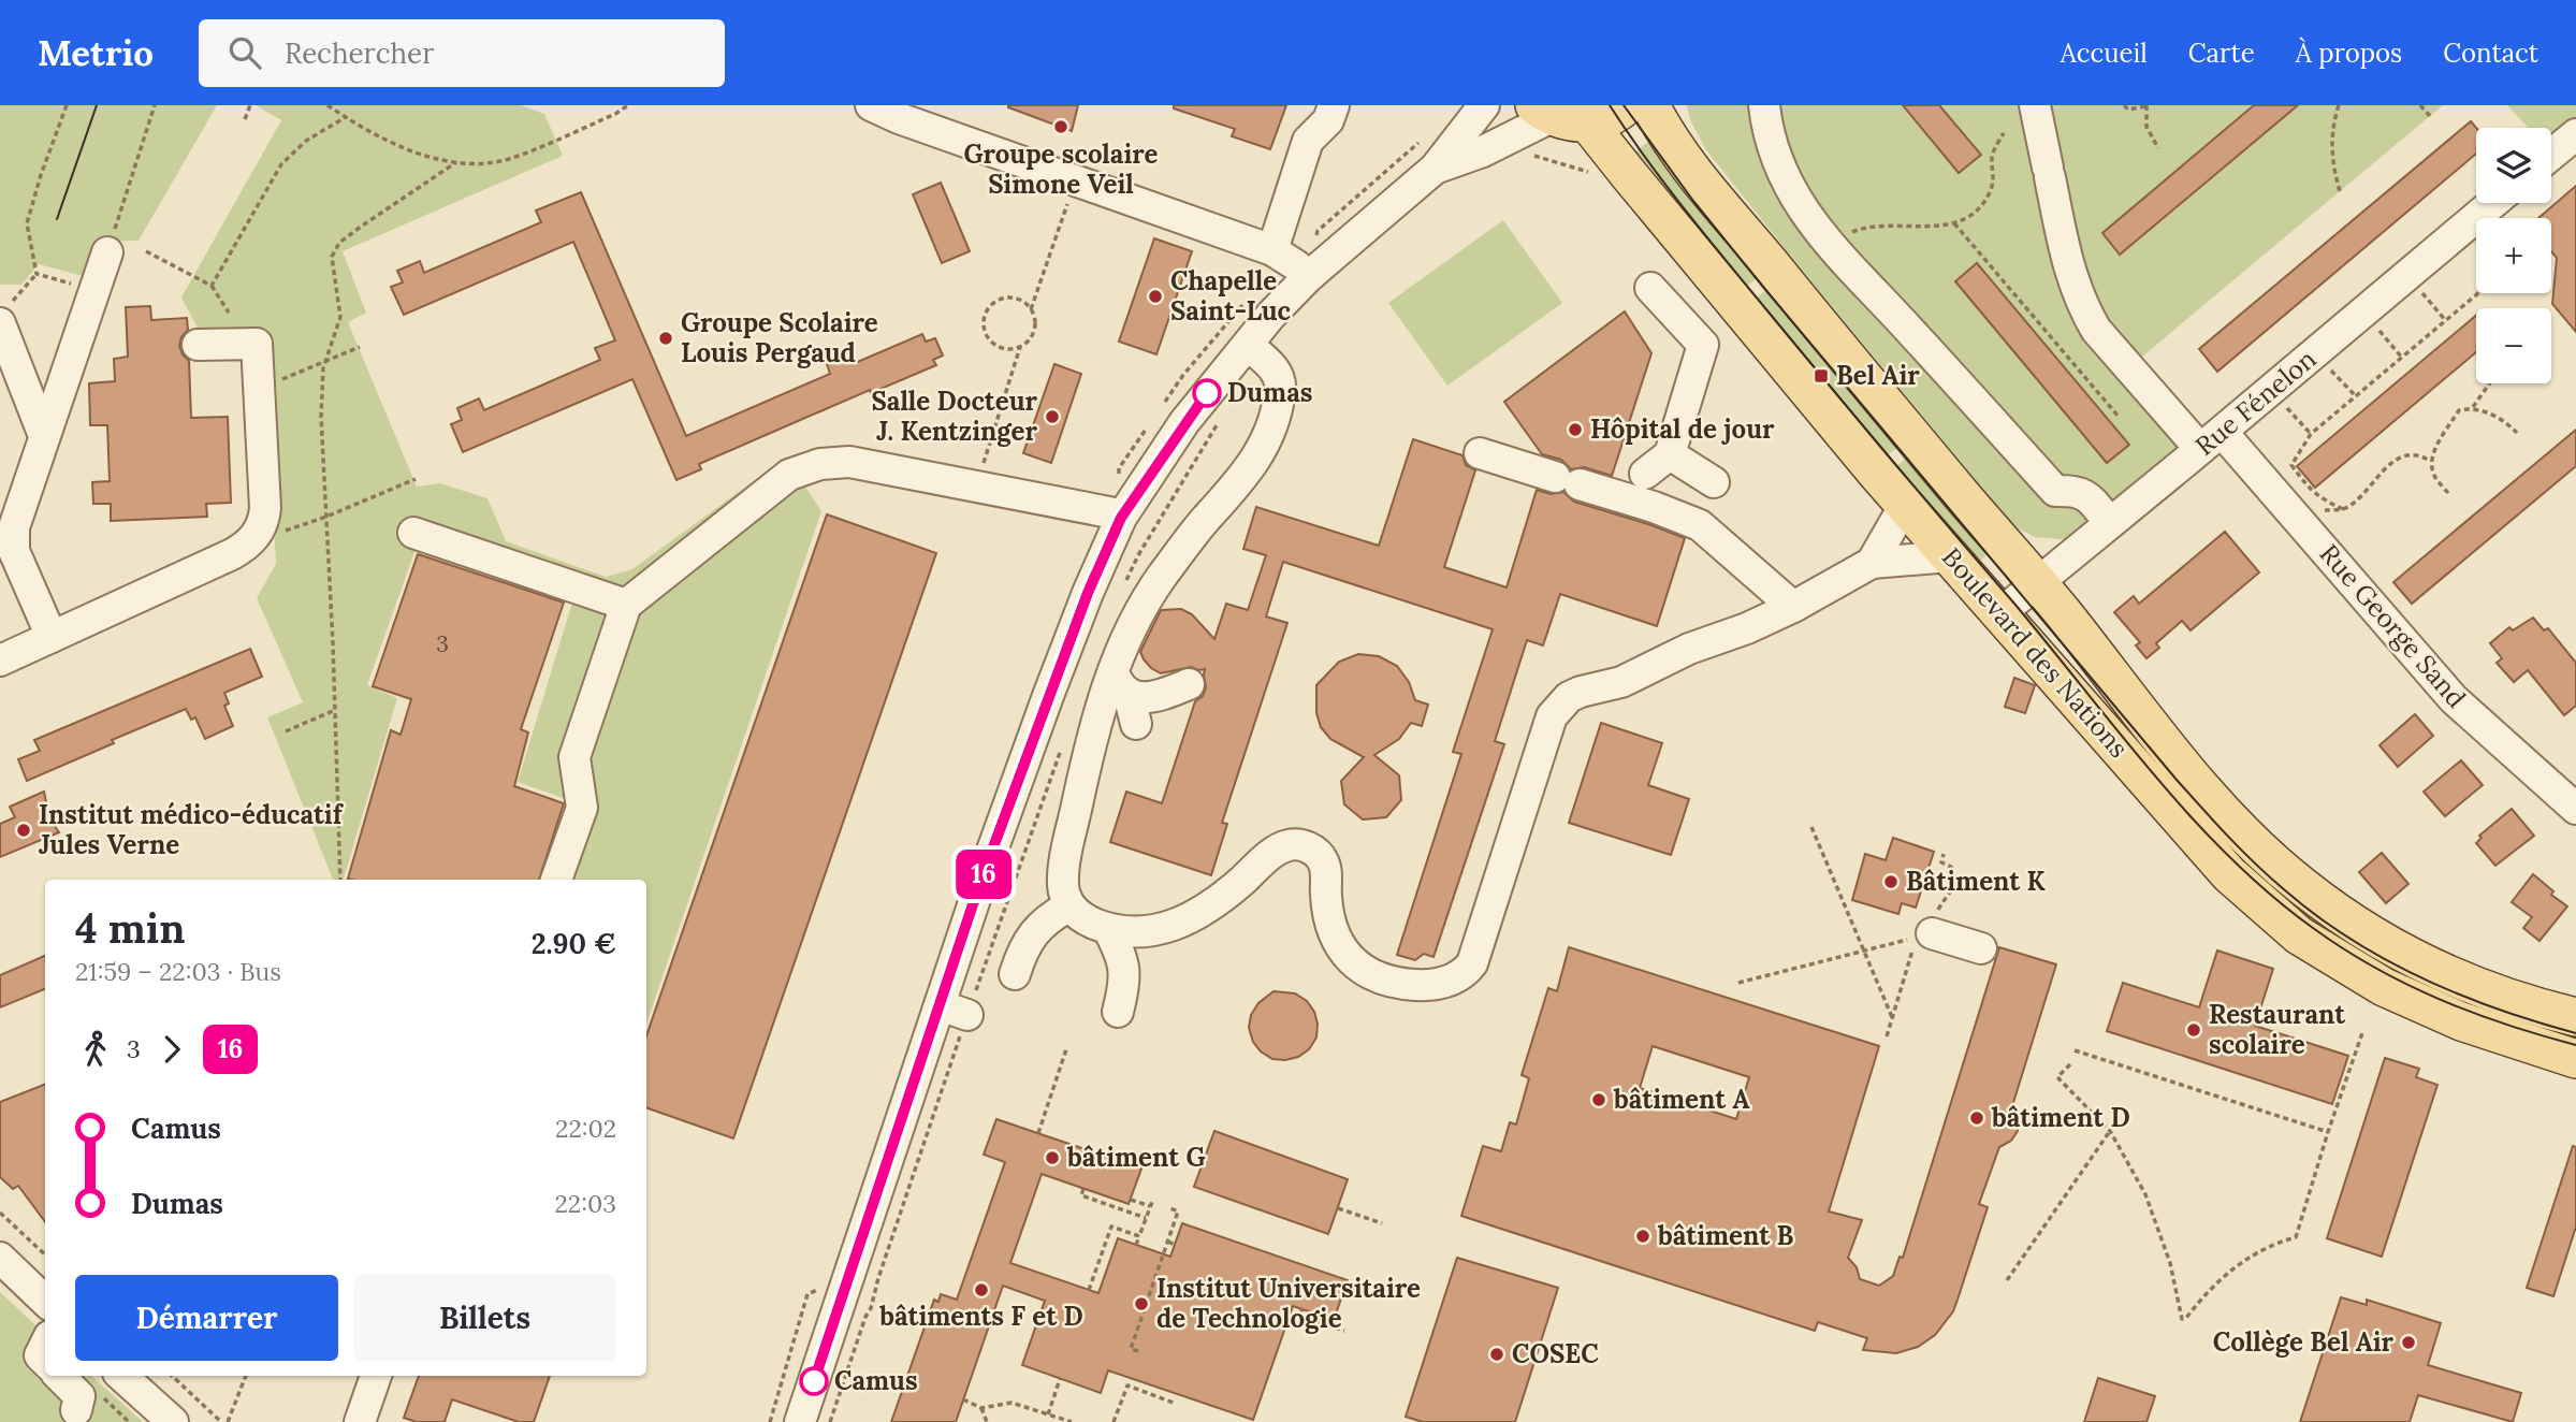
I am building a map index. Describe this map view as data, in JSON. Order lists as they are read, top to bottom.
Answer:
{
  "streets": {
    "main road": ["Boulevard des Nations"],
    "street": ["Rue Fénelon", "Rue George Sand"]
  },
  "crossings": [
    ["Rue Fénelon", "Rue George Sand"],
    ["Rue Fénelon", "Boulevard des Nations"]
  ],
  "places": {
    "other": [
      "Groupe scolaire Simone Veil",
      "Chapelle Saint-Luc",
      "Groupe Scolaire Louis Pergaud",
      "Dumas",
      "Salle Docteur J. Kentzinger",
      "Hôpital de jour",
      "Institut médico-éducatif Jules Verne",
      "Bâtiment K",
      "Restaurant scolaire",
      "bâtiment A",
      "bâtiment D",
      "bâtiment G",
      "bâtiment B",
      "bâtiments F et D",
      "Institut Universitaire de Technologie",
      "Collège Bel Air",
      "COSEC",
      "Camus"
    ],
    "transit": ["Bel Air"]
  },
  "lines": ["bus line 16"],
  "house_numbers": ["3"],
  "page": {
    "header": "Metrio",
    "search": "Rechercher",
    "nav": [
      "Accueil",
      "Carte",
      "À propos",
      "Contact"
    ],
    "on_map": "16",
    "map_buttons": ["+", "−"],
    "heading": ["4 min", "21:59 – 22:03 · Bus", "2.90 €"],
    "legs": ["3", "16"],
    "list": [
      {
        "name": "Camus",
        "value": "22:02"
      },
      {
        "name": "Dumas",
        "value": "22:03"
      }
    ],
    "buttons": ["Démarrer", "Billets"]
  }
}
